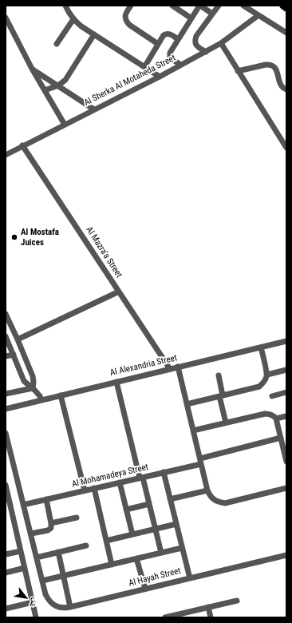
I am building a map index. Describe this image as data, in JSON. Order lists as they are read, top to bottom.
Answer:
{
  "streets": {
    "street": [
      "Al Sherka Al Motaheda Street",
      "Al Mazra'a Street",
      "Al Alexandria Street",
      "Al Mohamadeya Street",
      "Al Hayah Street"
    ]
  },
  "crossings": [
    ["Al Sherka Al Motaheda Street", "Al Mazra'a Street"],
    ["Al Mazra'a Street", "Al Alexandria Street"]
  ],
  "places": ["Al Mostafa Juices"],
  "north": "bottom right"
}
